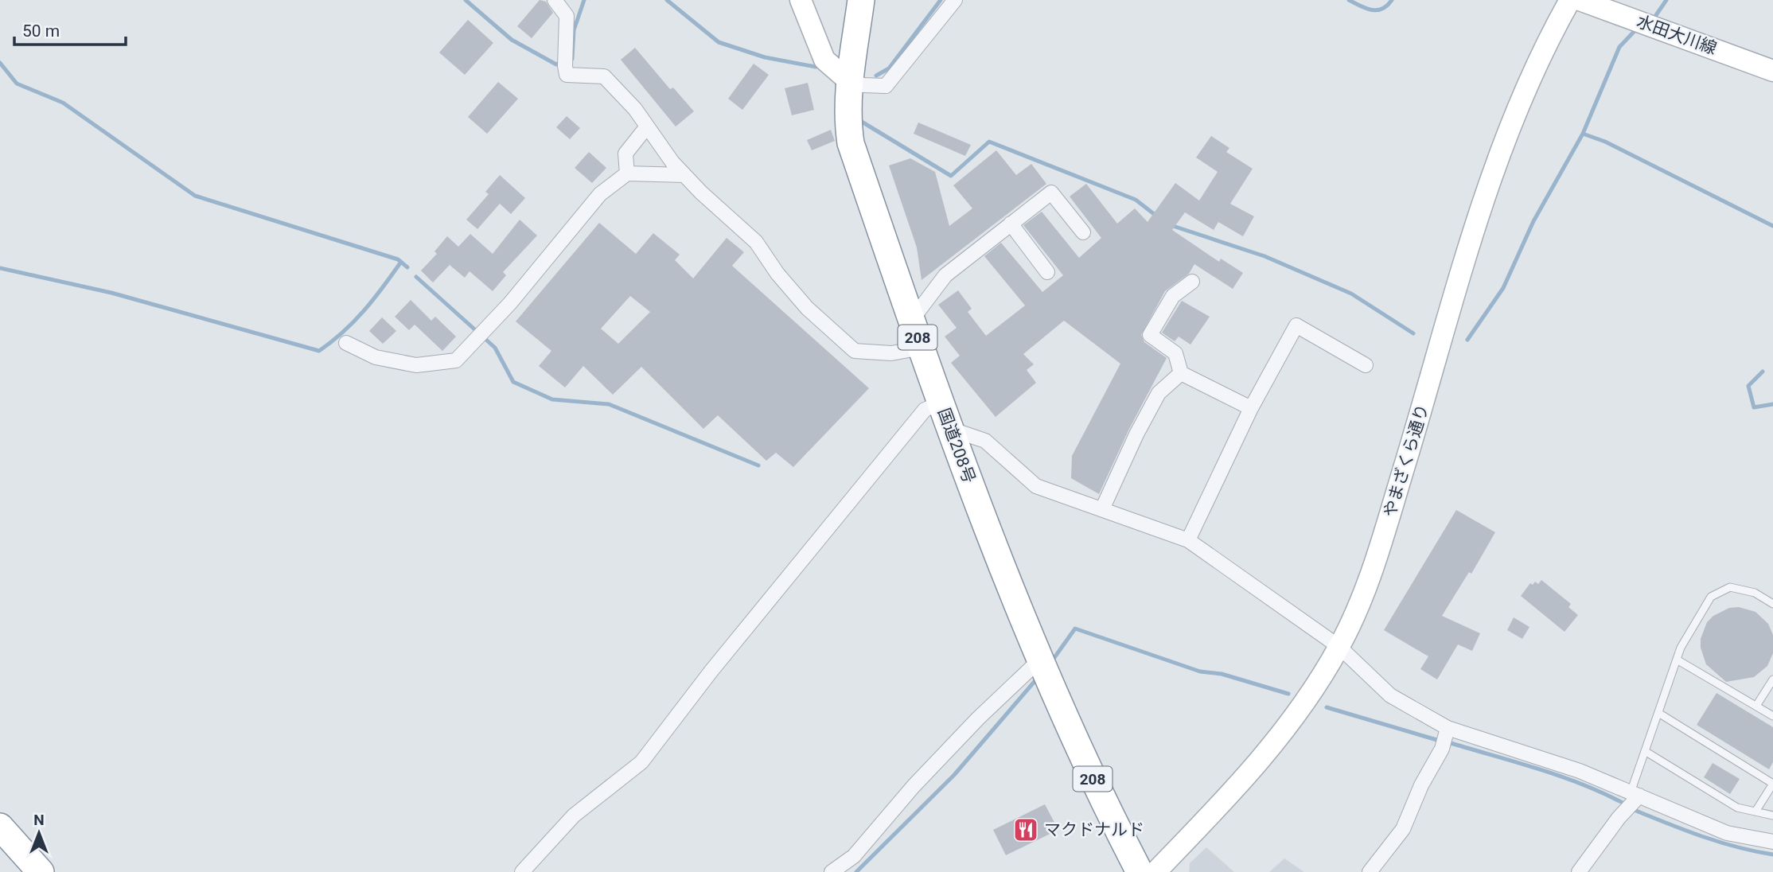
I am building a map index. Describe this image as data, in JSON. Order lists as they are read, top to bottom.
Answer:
{
  "streets": {
    "highway": ["208", "国道208号"],
    "street": ["水田大川線", "やまざくら通り"]
  },
  "places": {
    "restaurant": ["マクドナルド"]
  },
  "scale_bar": "50 m",
  "north": "top"
}
